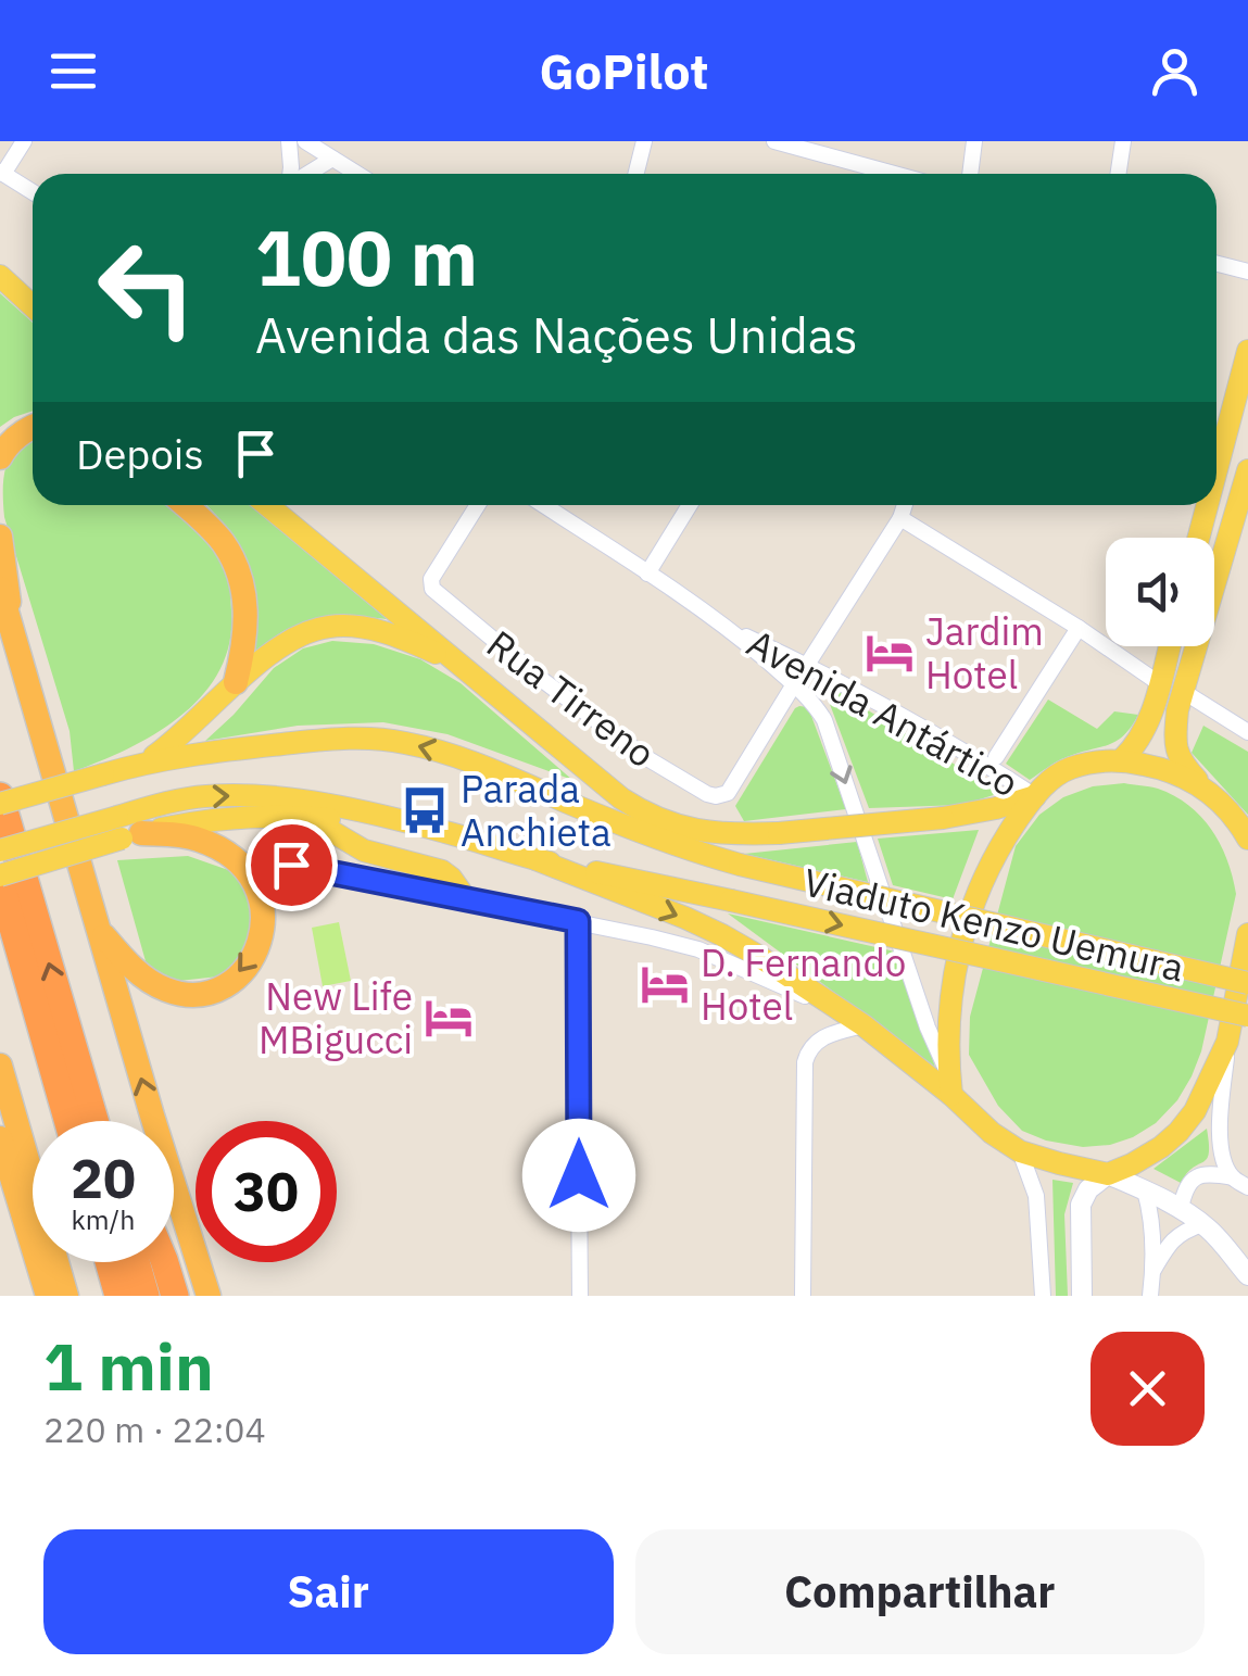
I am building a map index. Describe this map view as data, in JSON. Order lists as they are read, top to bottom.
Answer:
{
  "streets": {
    "main road": ["Viaduto Kenzo Uemura"],
    "street": ["Rua Tirreno", "Avenida Antártico"]
  },
  "crossings": [
    ["Rua Tirreno", "Avenida Antártico"]
  ],
  "one_way": ["Avenida Antártico"],
  "places": {
    "hotel": ["Jardim Hotel", "D. Fernando Hotel", "New Life MBigucci"],
    "bus stop": ["Parada Anchieta"]
  },
  "page": {
    "header": "GoPilot",
    "turn": ["100 m", "Avenida das Nações Unidas"],
    "then": "Depois",
    "speed": "20 km/h",
    "limit": "30",
    "heading": ["1 min", "220 m · 22:04"],
    "buttons": ["Sair", "Compartilhar"]
  }
}
